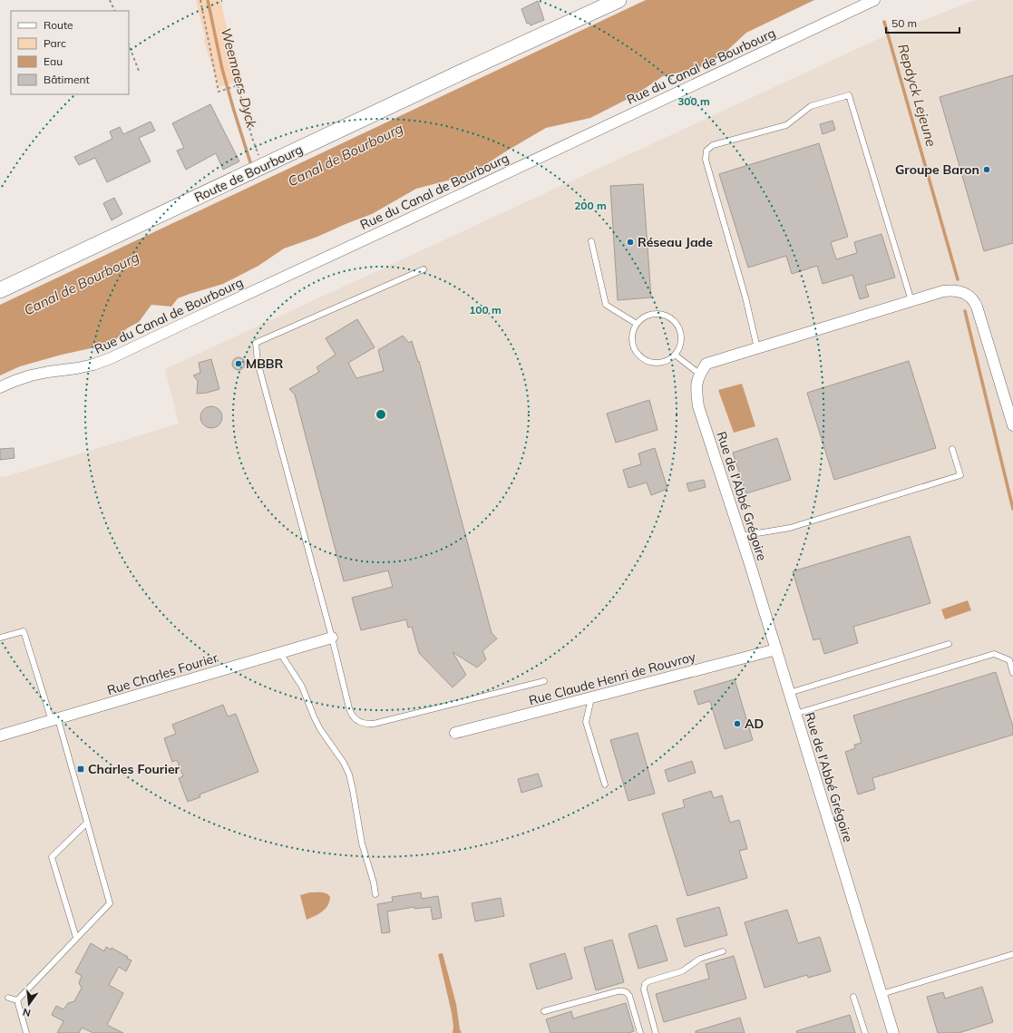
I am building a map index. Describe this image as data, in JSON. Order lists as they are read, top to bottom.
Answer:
{
  "streets": {
    "main road": ["Route de Bourbourg"],
    "street": [
      "Rue du Canal de Bourbourg",
      "Rue de l'Abbé Grégoire",
      "Rue Charles Fourier",
      "Rue Claude Henri de Rouvroy"
    ]
  },
  "crossings": [
    ["Rue de l'Abbé Grégoire", "Rue Claude Henri de Rouvroy"]
  ],
  "water": ["Weemaers Dyck", "Repdyck Lejeune", "Canal de Bourbourg"],
  "places": {
    "other": [
      "Groupe Baron",
      "Réseau Jade",
      "MBBR",
      "AD"
    ],
    "transit": ["Charles Fourier"]
  },
  "legend": [
    "Route",
    "Parc",
    "Eau",
    "Bâtiment"
  ],
  "scale_bar": "50 m",
  "north": "bottom",
  "rings": ["300 m", "200 m", "100 m"]
}
